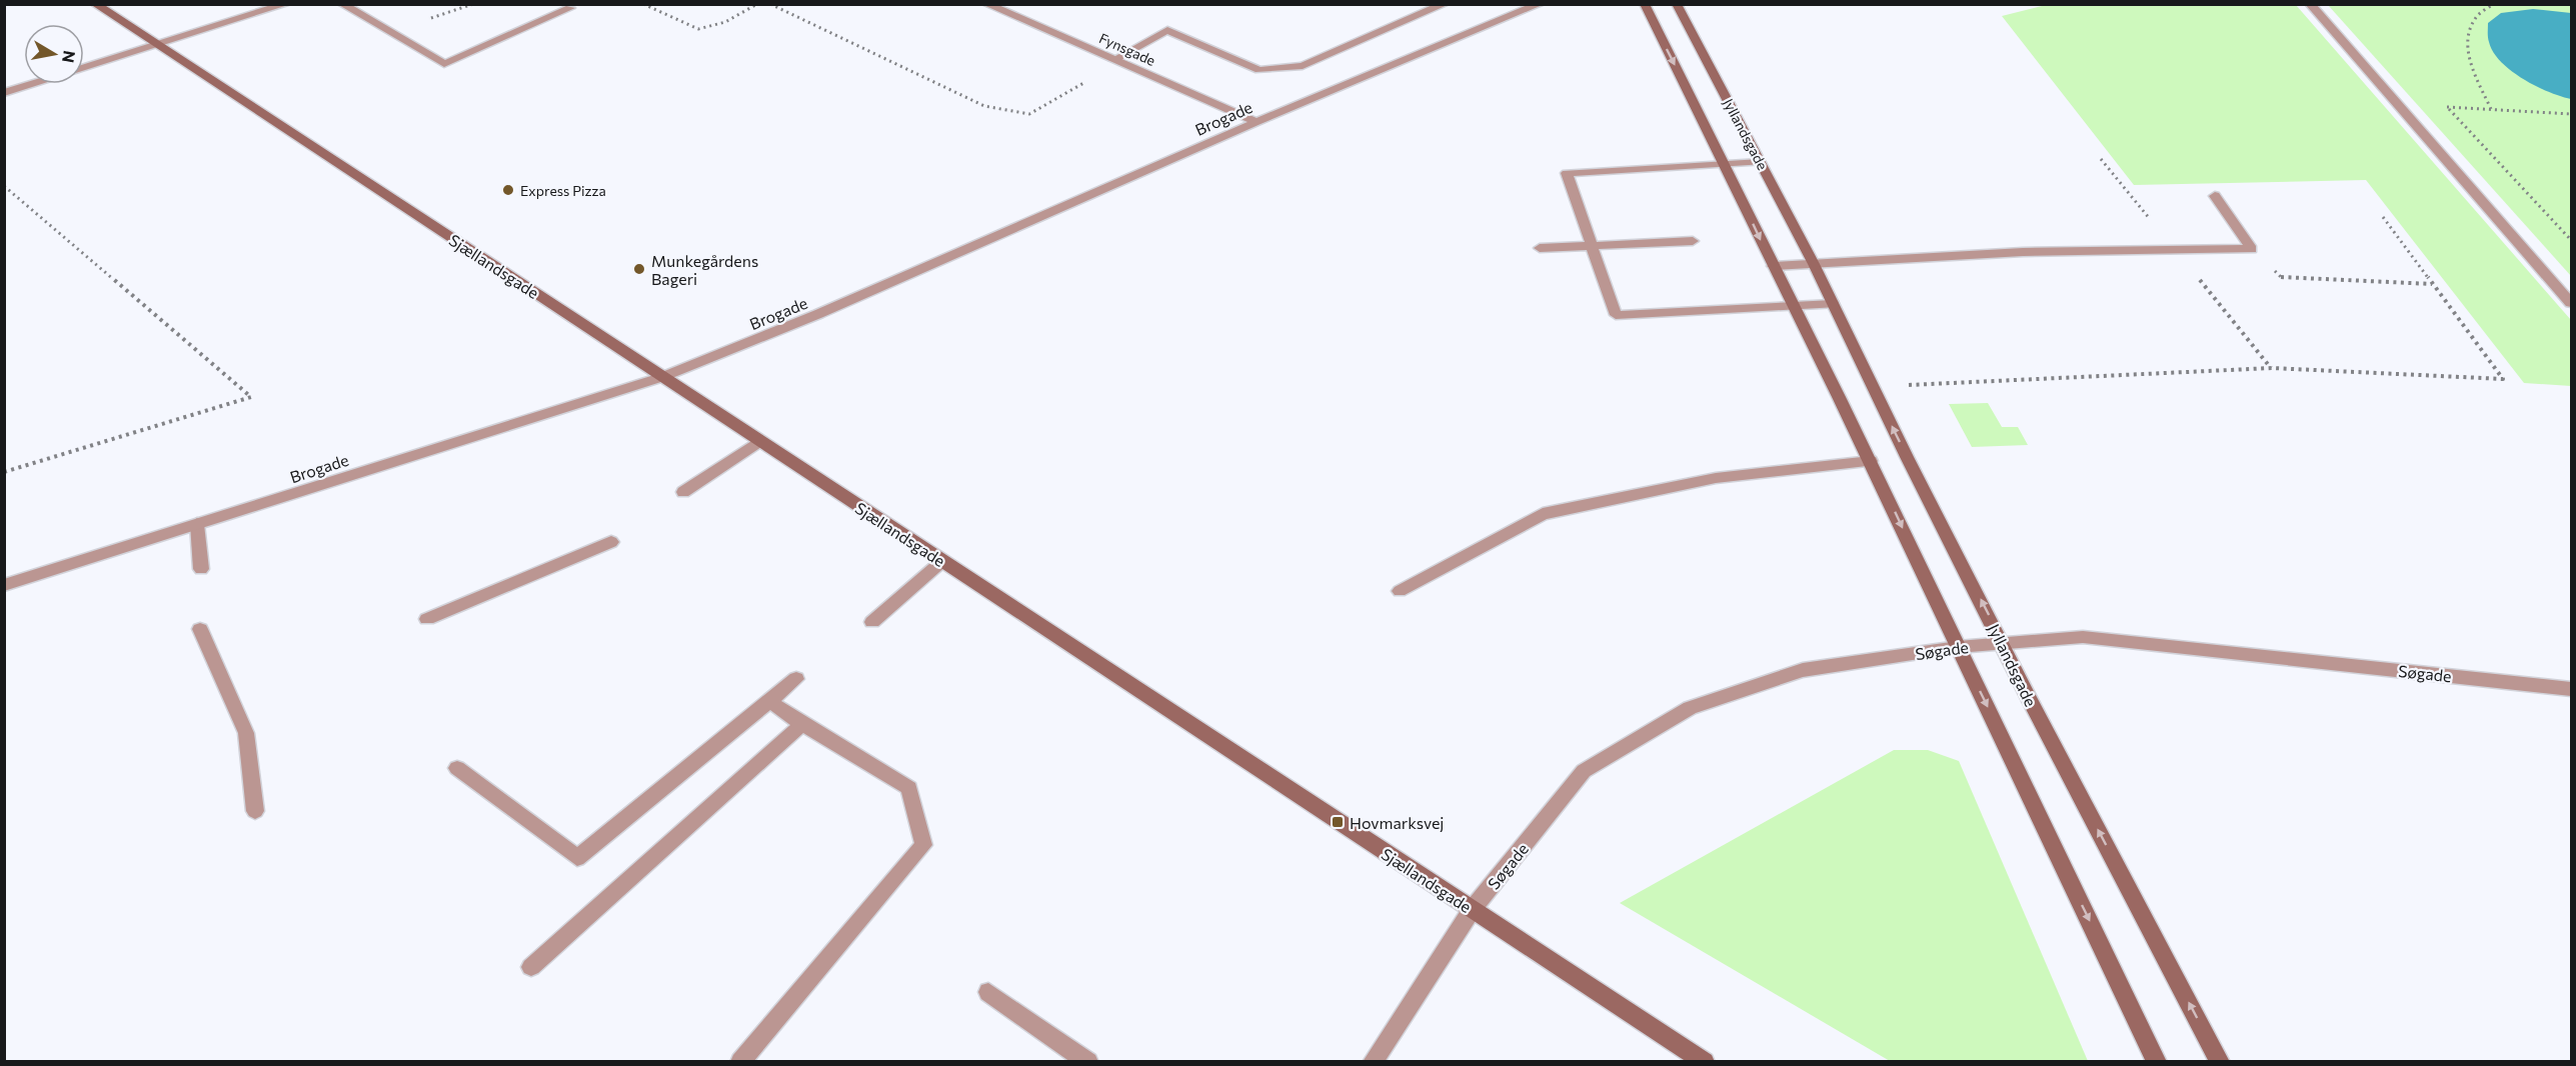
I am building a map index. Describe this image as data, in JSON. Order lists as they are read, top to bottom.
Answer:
{
  "streets": {
    "street": [
      "Fynsgade",
      "Brogade",
      "Jyllandsgade",
      "Sjællandsgade",
      "Søgade"
    ]
  },
  "crossings": [
    ["Fynsgade", "Brogade"],
    ["Brogade", "Sjællandsgade"],
    ["Jyllandsgade", "Søgade"],
    ["Sjællandsgade", "Søgade"]
  ],
  "places": {
    "other": ["Express Pizza", "Munkegårdens Bageri"],
    "transit": ["Hovmarksvej"]
  },
  "north": "right"
}
